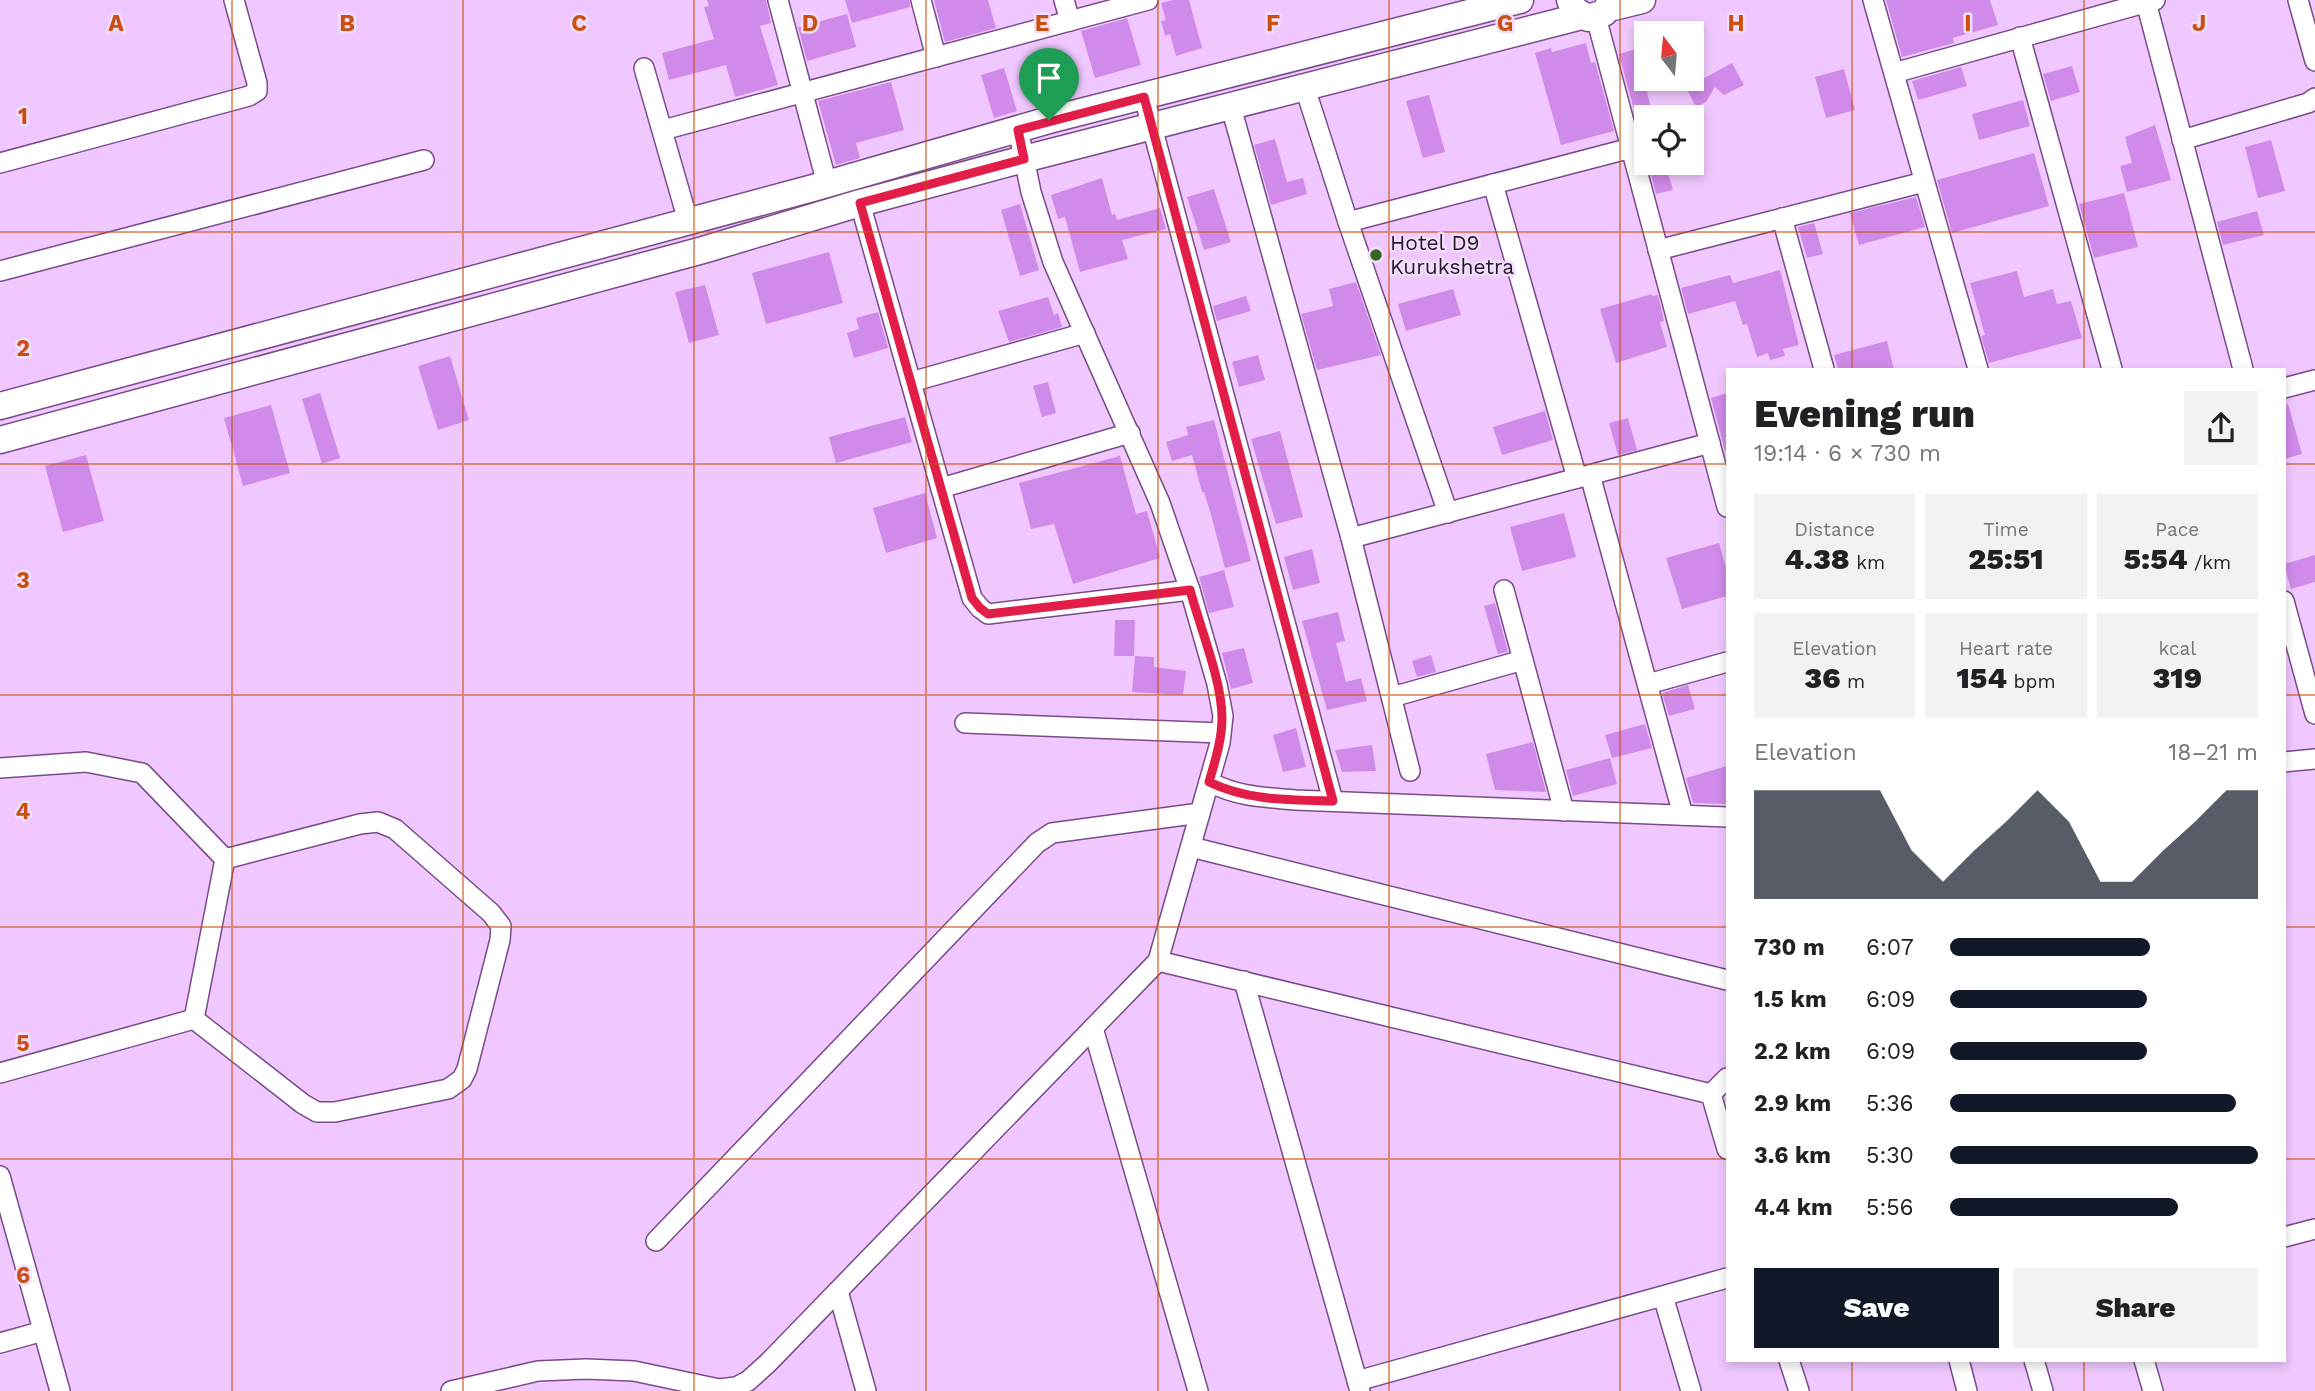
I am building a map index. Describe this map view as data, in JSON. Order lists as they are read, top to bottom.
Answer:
{
  "places": ["Hotel D9 Kurukshetra"],
  "north": "top",
  "page": {
    "heading": ["Evening run", "19:14 · 6 × 730 m"],
    "stats": [
      ["Distance", "4.38 km"],
      ["Time", "25:51"],
      ["Pace", "5:54 /km"],
      ["Elevation", "36 m"],
      ["Heart rate", "154 bpm"],
      ["kcal", "319"]
    ],
    "chart": ["Elevation", "18–21 m"],
    "list": [
      {
        "name": "730 m",
        "note": "6:07"
      },
      {
        "name": "1.5 km",
        "note": "6:09"
      },
      {
        "name": "2.2 km",
        "note": "6:09"
      },
      {
        "name": "2.9 km",
        "note": "5:36"
      },
      {
        "name": "3.6 km",
        "note": "5:30"
      },
      {
        "name": "4.4 km",
        "note": "5:56"
      }
    ],
    "buttons": ["Save", "Share"]
  },
  "grid": {
    "columns": [
      "A",
      "B",
      "C",
      "D",
      "E",
      "F",
      "G",
      "H",
      "I",
      "J"
    ],
    "rows": [
      "1",
      "2",
      "3",
      "4",
      "5",
      "6"
    ]
  }
}
